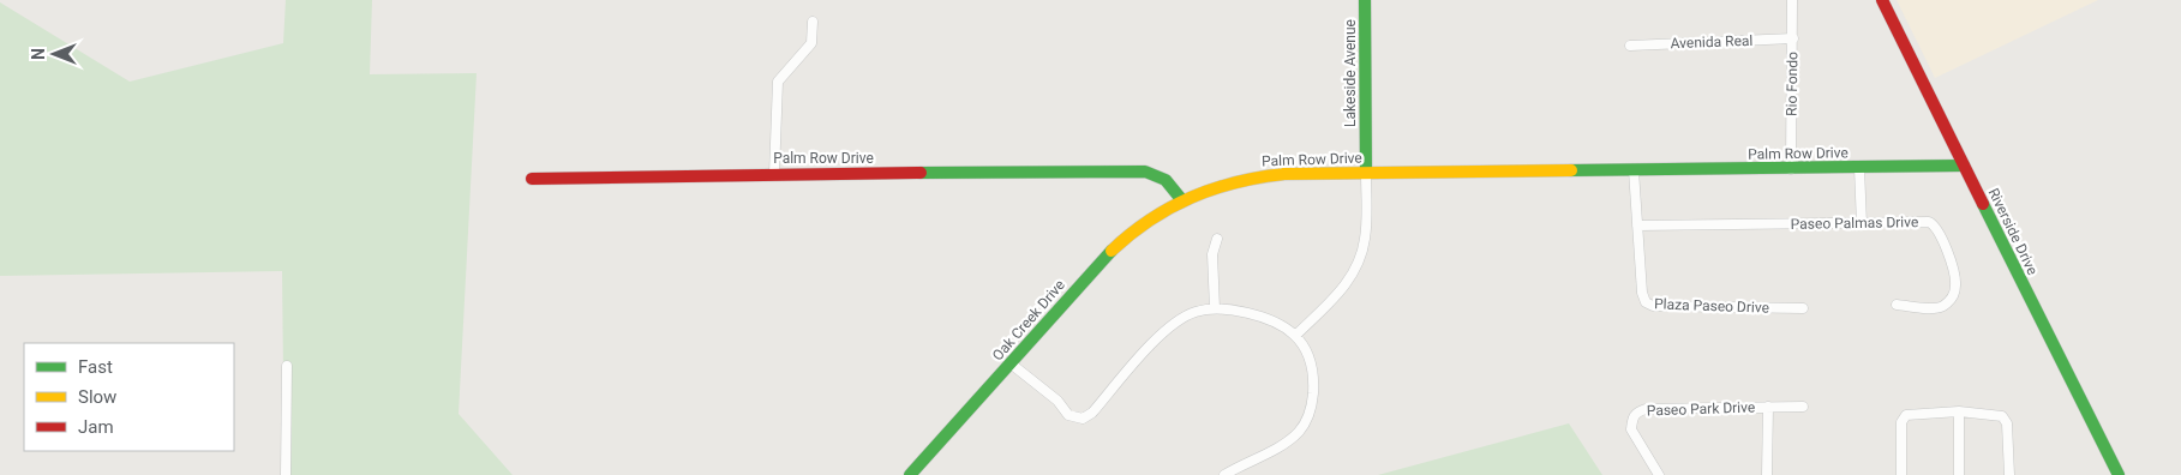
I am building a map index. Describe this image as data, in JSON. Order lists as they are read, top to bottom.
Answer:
{
  "streets": {
    "street": [
      "Avenida Real",
      "Lakeside Avenue",
      "Rio Fondo",
      "Palm Row Drive",
      "Paseo Palmas Drive",
      "Riverside Drive",
      "Plaza Paseo Drive",
      "Oak Creek Drive",
      "Paseo Park Drive"
    ]
  },
  "crossings": [
    ["Avenida Real", "Rio Fondo"],
    ["Lakeside Avenue", "Palm Row Drive"],
    ["Rio Fondo", "Palm Row Drive"],
    ["Palm Row Drive", "Riverside Drive"],
    ["Palm Row Drive", "Plaza Paseo Drive"],
    ["Palm Row Drive", "Oak Creek Drive"],
    ["Paseo Palmas Drive", "Plaza Paseo Drive"]
  ],
  "legend": ["Fast", "Slow", "Jam"],
  "north": "left"
}
